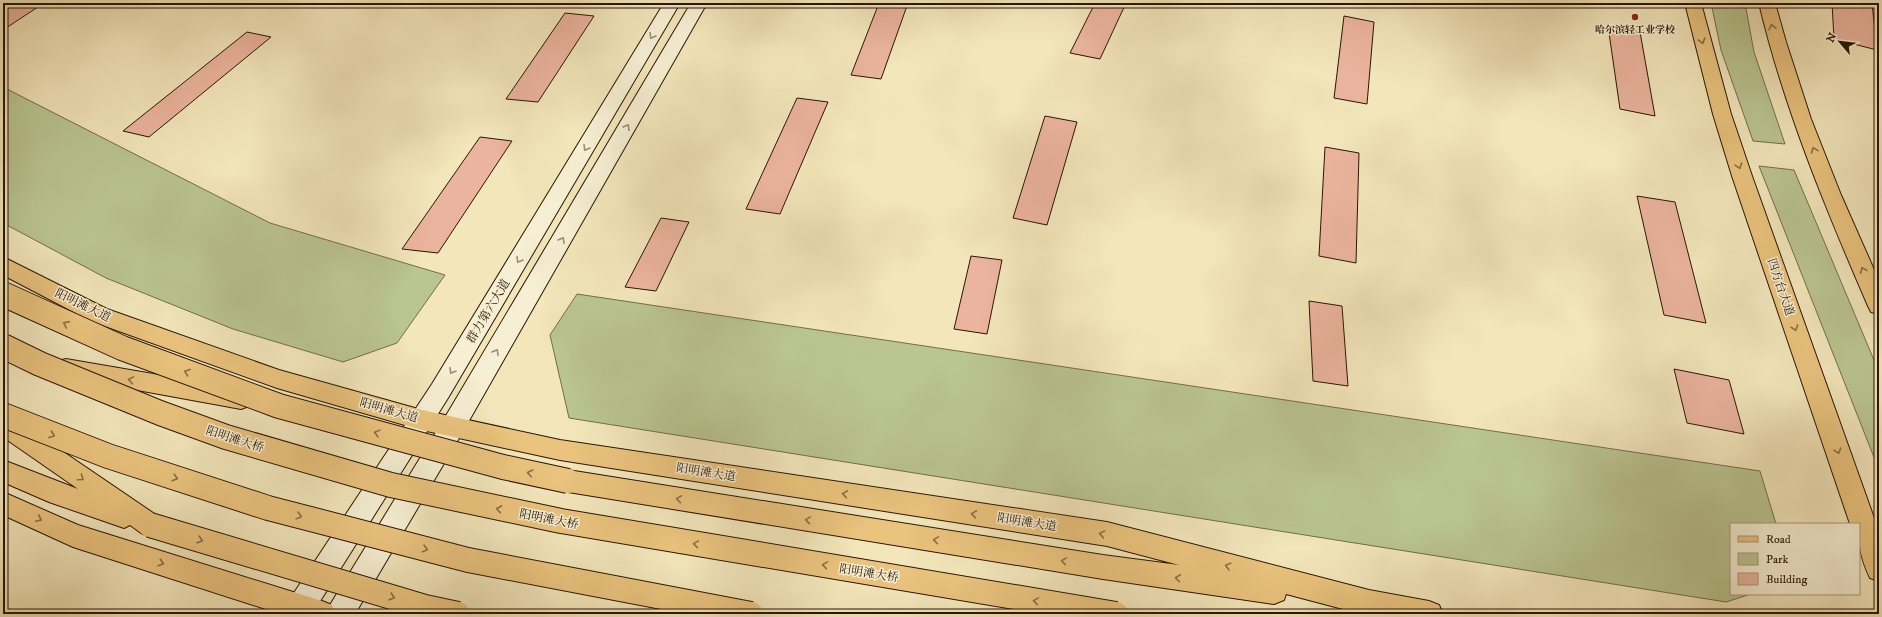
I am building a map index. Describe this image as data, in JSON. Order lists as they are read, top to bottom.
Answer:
{
  "streets": {
    "main road": [
      "四方台大道",
      "阳明滩大道",
      "群力第六大道",
      "阳明滩大桥"
    ]
  },
  "crossings": [
    ["阳明滩大道", "群力第六大道"]
  ],
  "places": ["哈尔滨轻工业学校"],
  "legend": ["Road", "Park", "Building"],
  "north": "top left"
}
